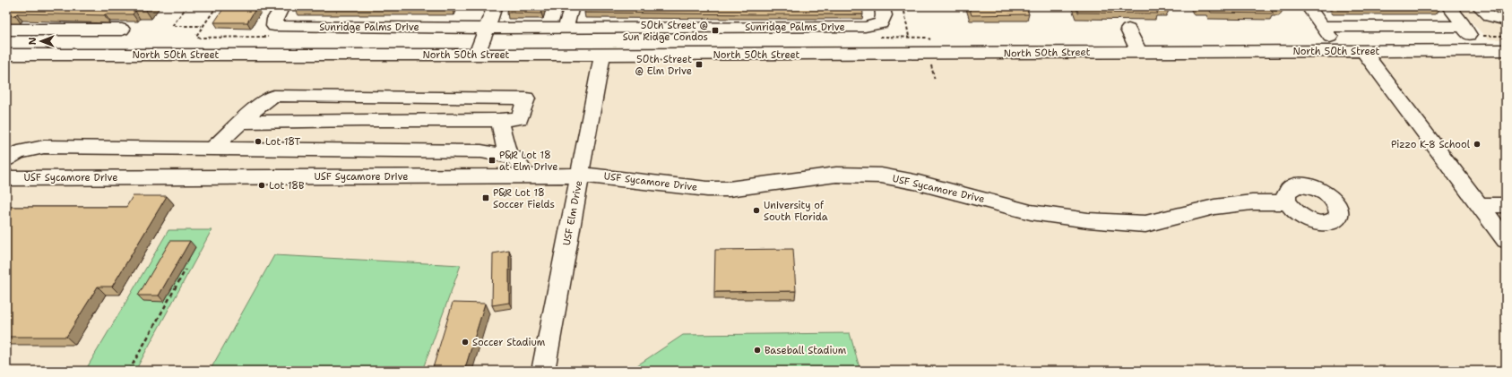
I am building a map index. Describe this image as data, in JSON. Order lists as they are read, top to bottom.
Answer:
{
  "streets": {
    "street": [
      "Sunridge Palms Drive",
      "North 50th Street",
      "USF Sycamore Drive",
      "USF Elm Drive"
    ]
  },
  "crossings": [
    ["North 50th Street", "USF Elm Drive"],
    ["USF Sycamore Drive", "USF Elm Drive"]
  ],
  "places": {
    "transit": [
      "50th Street @ Sun Ridge Condos",
      "50th Street @ Elm Drive",
      "P&R Lot 18 at Elm Drive",
      "P&R Lot 18 Soccer Fields"
    ],
    "other": [
      "Lot 18T",
      "Pizzo K-8 School",
      "Lot 18B",
      "University of South Florida",
      "Soccer Stadium",
      "Baseball Stadium"
    ]
  },
  "north": "left"
}
